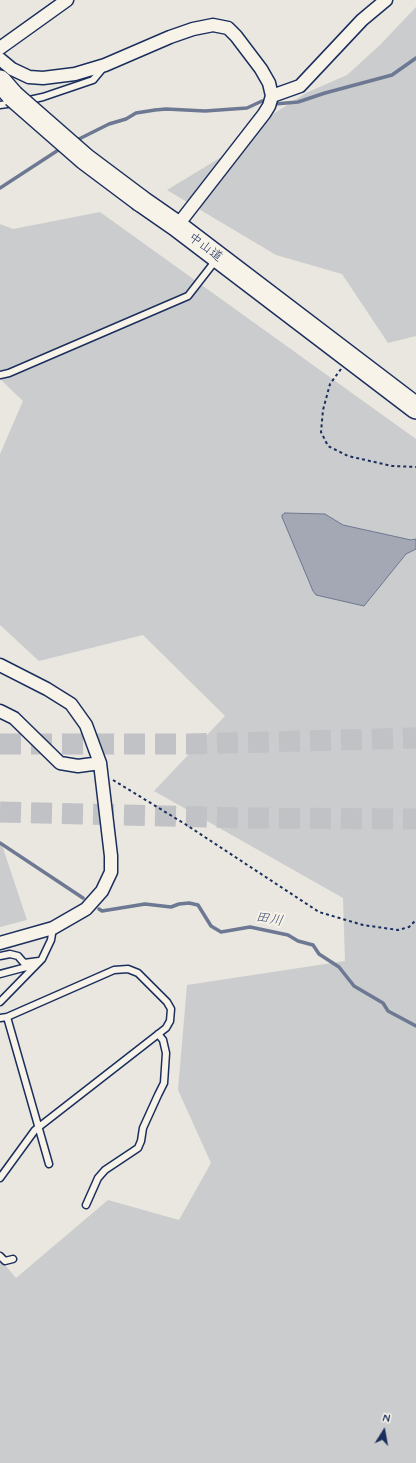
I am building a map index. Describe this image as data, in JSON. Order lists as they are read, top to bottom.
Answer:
{
  "streets": {
    "highway": ["中山道"]
  },
  "water": ["田川"],
  "north": "top"
}
